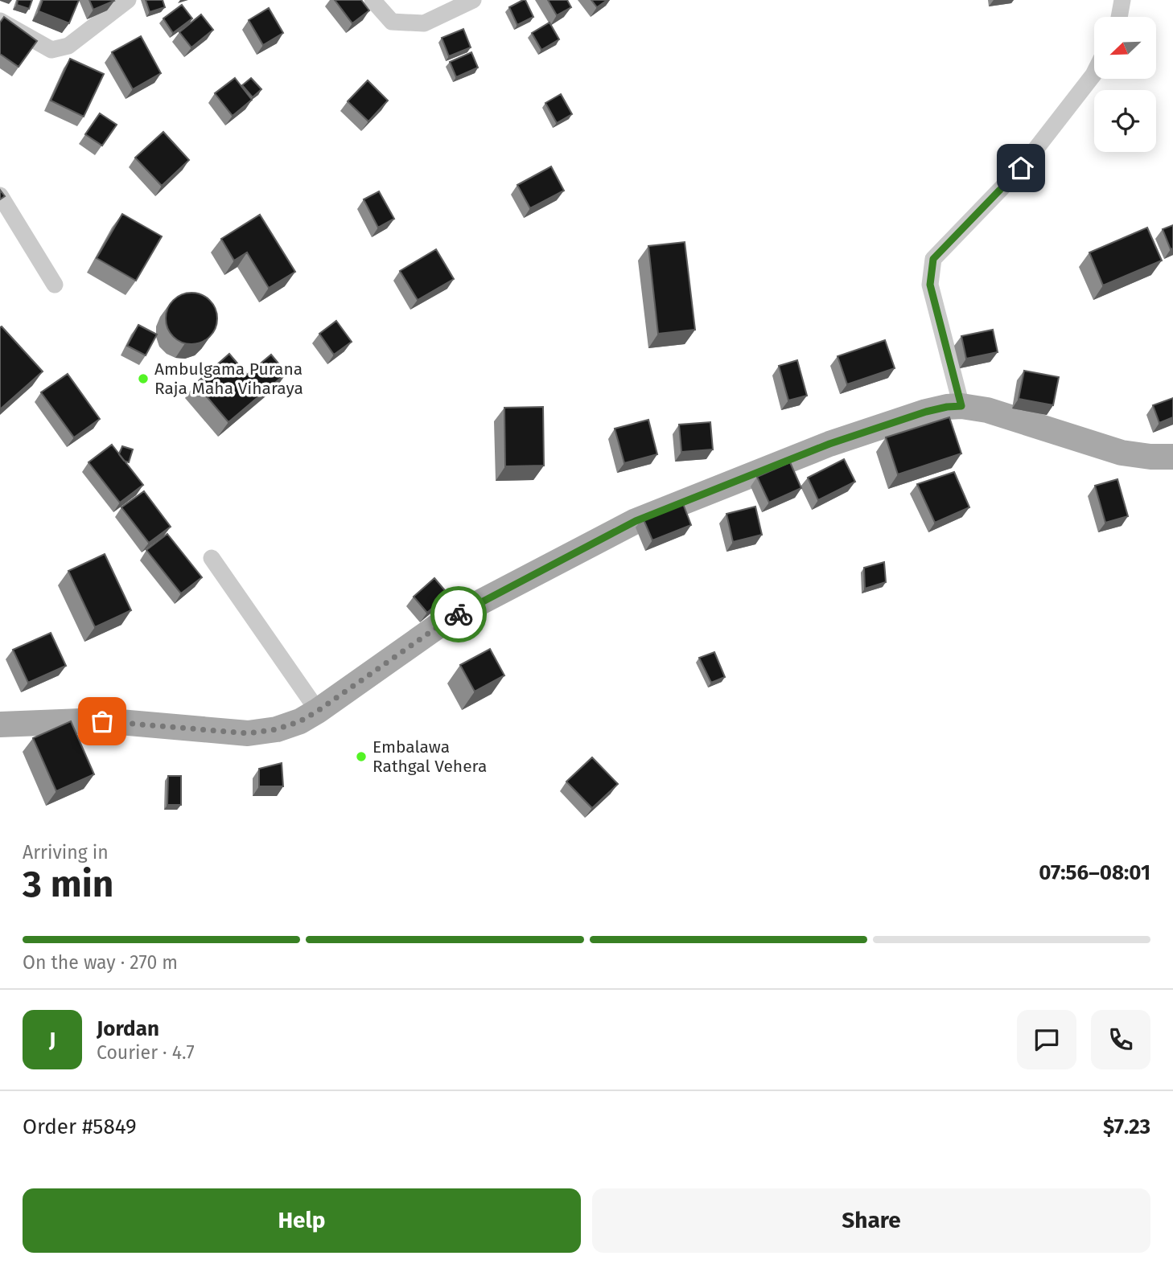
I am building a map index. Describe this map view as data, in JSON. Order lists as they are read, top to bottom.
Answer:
{
  "places": ["Ambulgama Purana Raja Maha Viharaya", "Embalawa Rathgal Vehera"],
  "north": "bottom left",
  "page": {
    "heading": ["3 min", "Arriving in", "07:56–08:01"],
    "panel": [
      "Jordan",
      "Courier · 4.7",
      "Order #5849",
      "$7.23"
    ],
    "bar": "On the way · 270 m",
    "round": "J",
    "buttons": ["Help", "Share"]
  }
}
